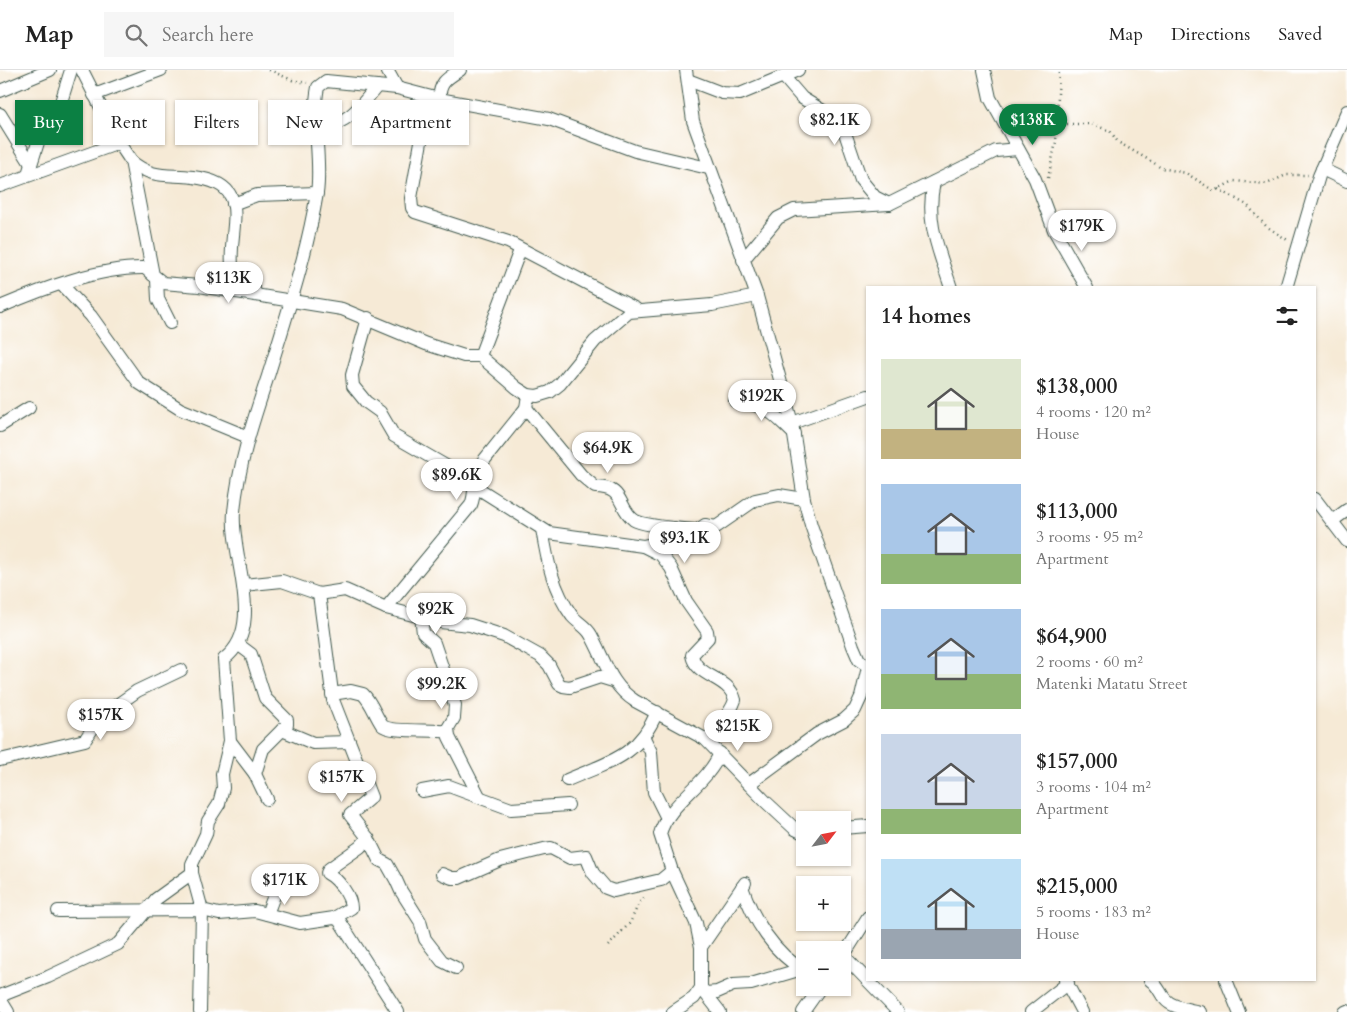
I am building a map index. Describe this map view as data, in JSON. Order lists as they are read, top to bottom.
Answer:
{
  "north": "top right",
  "page": {
    "header": "Map",
    "search": "Search here",
    "nav": ["Map", "Directions", "Saved"],
    "chip": [
      "Buy",
      "Rent",
      "Filters",
      "New",
      "Apartment"
    ],
    "price": [
      "$82.1K",
      "$138K",
      "$179K",
      "$113K",
      "$192K",
      "$64.9K",
      "$89.6K",
      "$93.1K",
      "$92K",
      "$99.2K",
      "$157K",
      "$215K",
      "$157K",
      "$171K"
    ],
    "heading": "14 homes",
    "list": [
      {
        "name": "$138,000",
        "note": "4 rooms · 120 m² · House"
      },
      {
        "name": "$113,000",
        "note": "3 rooms · 95 m² · Apartment"
      },
      {
        "name": "$64,900",
        "note": "2 rooms · 60 m² · Matenki Matatu Street"
      },
      {
        "name": "$157,000",
        "note": "3 rooms · 104 m² · Apartment"
      },
      {
        "name": "$215,000",
        "note": "5 rooms · 183 m² · House"
      }
    ],
    "map_buttons": ["+", "−"]
  }
}
